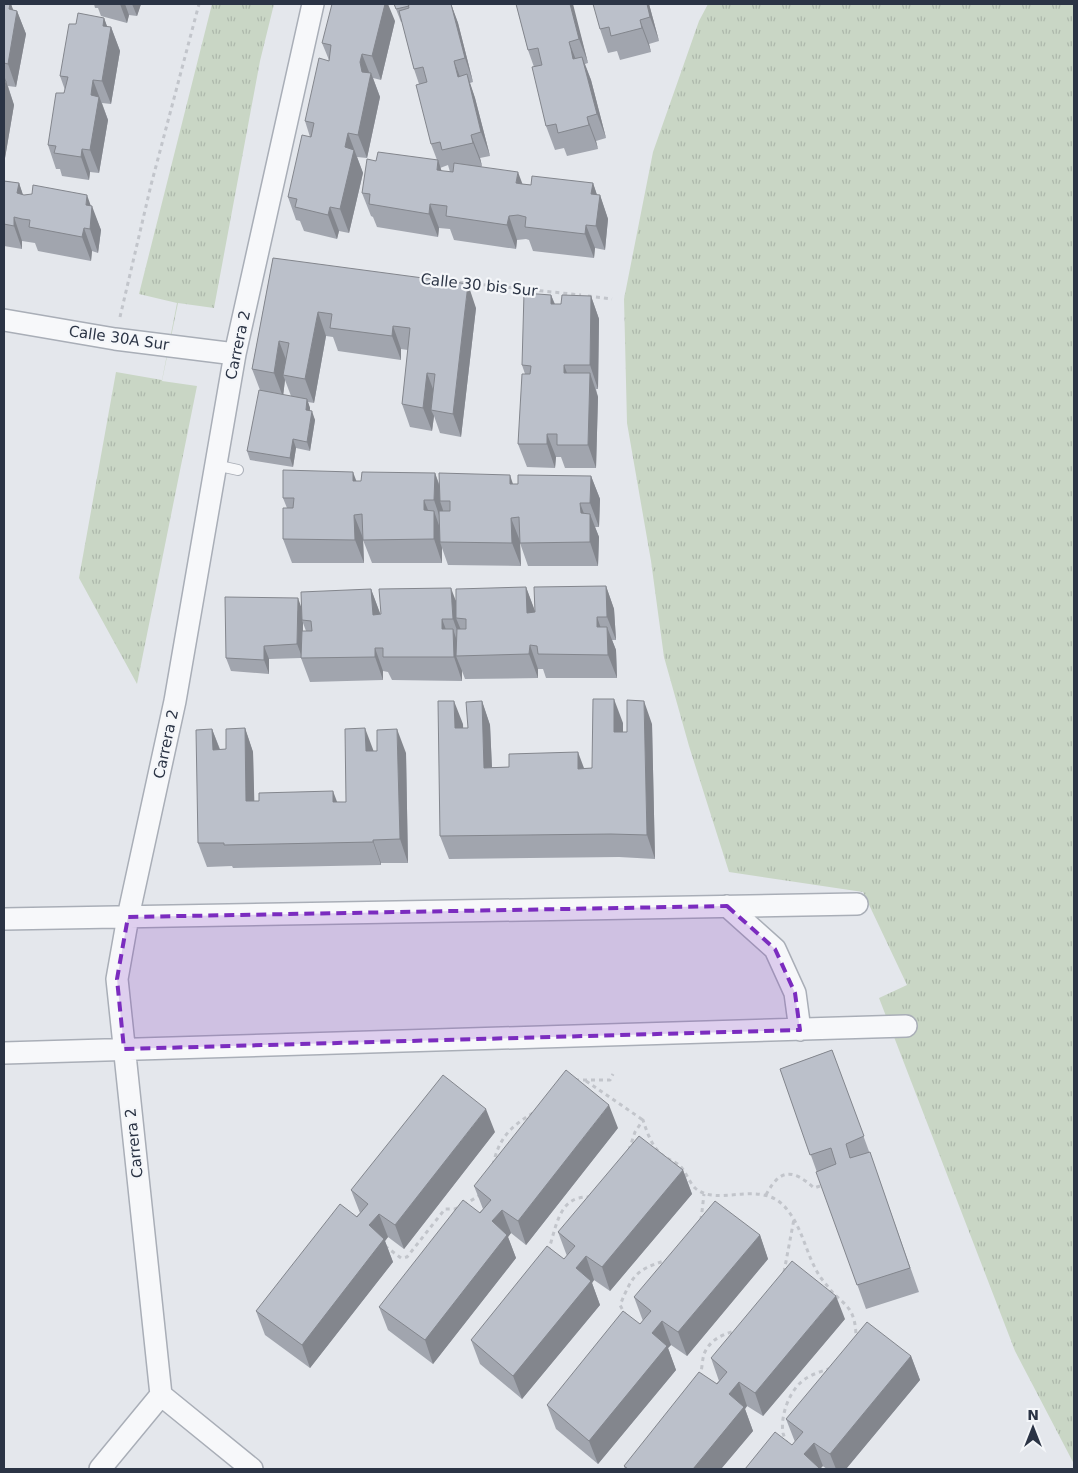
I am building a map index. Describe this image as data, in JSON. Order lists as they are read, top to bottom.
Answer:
{
  "streets": {
    "street": ["Calle 30A Sur", "Carrera 2"],
    "path": ["Calle 30 bis Sur"]
  },
  "crossings": [
    ["Calle 30A Sur", "Carrera 2"]
  ],
  "north": "top"
}
